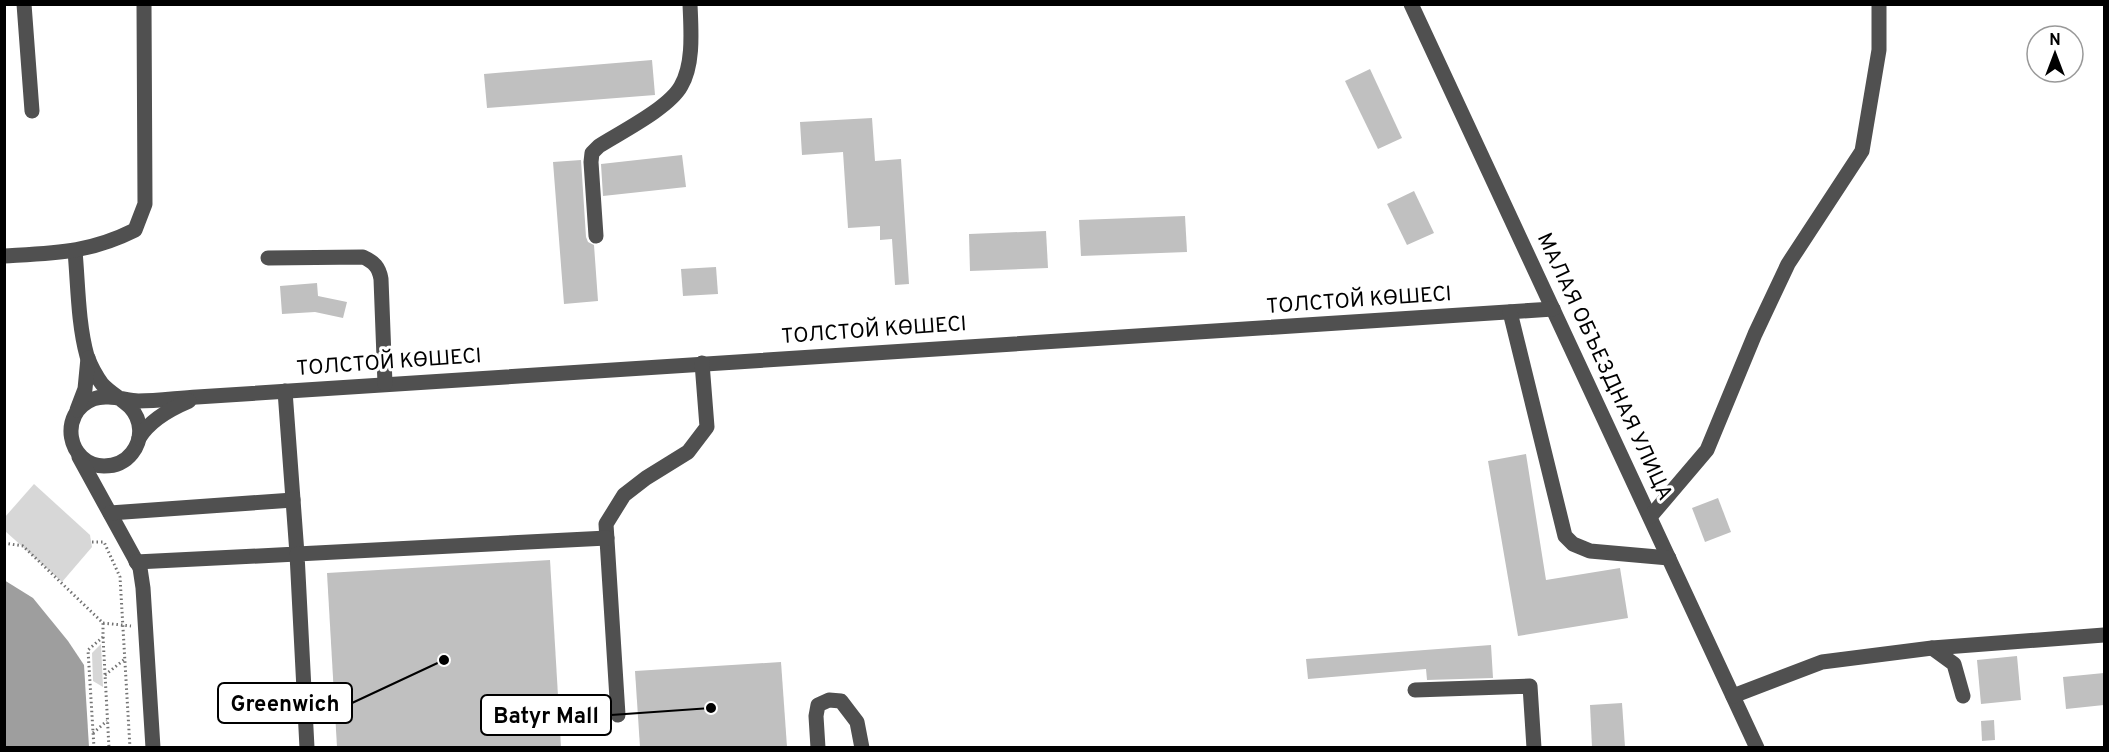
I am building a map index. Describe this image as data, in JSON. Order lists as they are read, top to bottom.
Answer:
{
  "streets": {
    "street": ["ТОЛСТОЙ КӨШЕСІ", "МАЛАЯ ОБЪЕЗДНАЯ УЛИЦА"]
  },
  "crossings": [
    ["ТОЛСТОЙ КӨШЕСІ", "МАЛАЯ ОБЪЕЗДНАЯ УЛИЦА"]
  ],
  "places": ["Greenwich", "Batyr Mall"],
  "north": "top"
}
